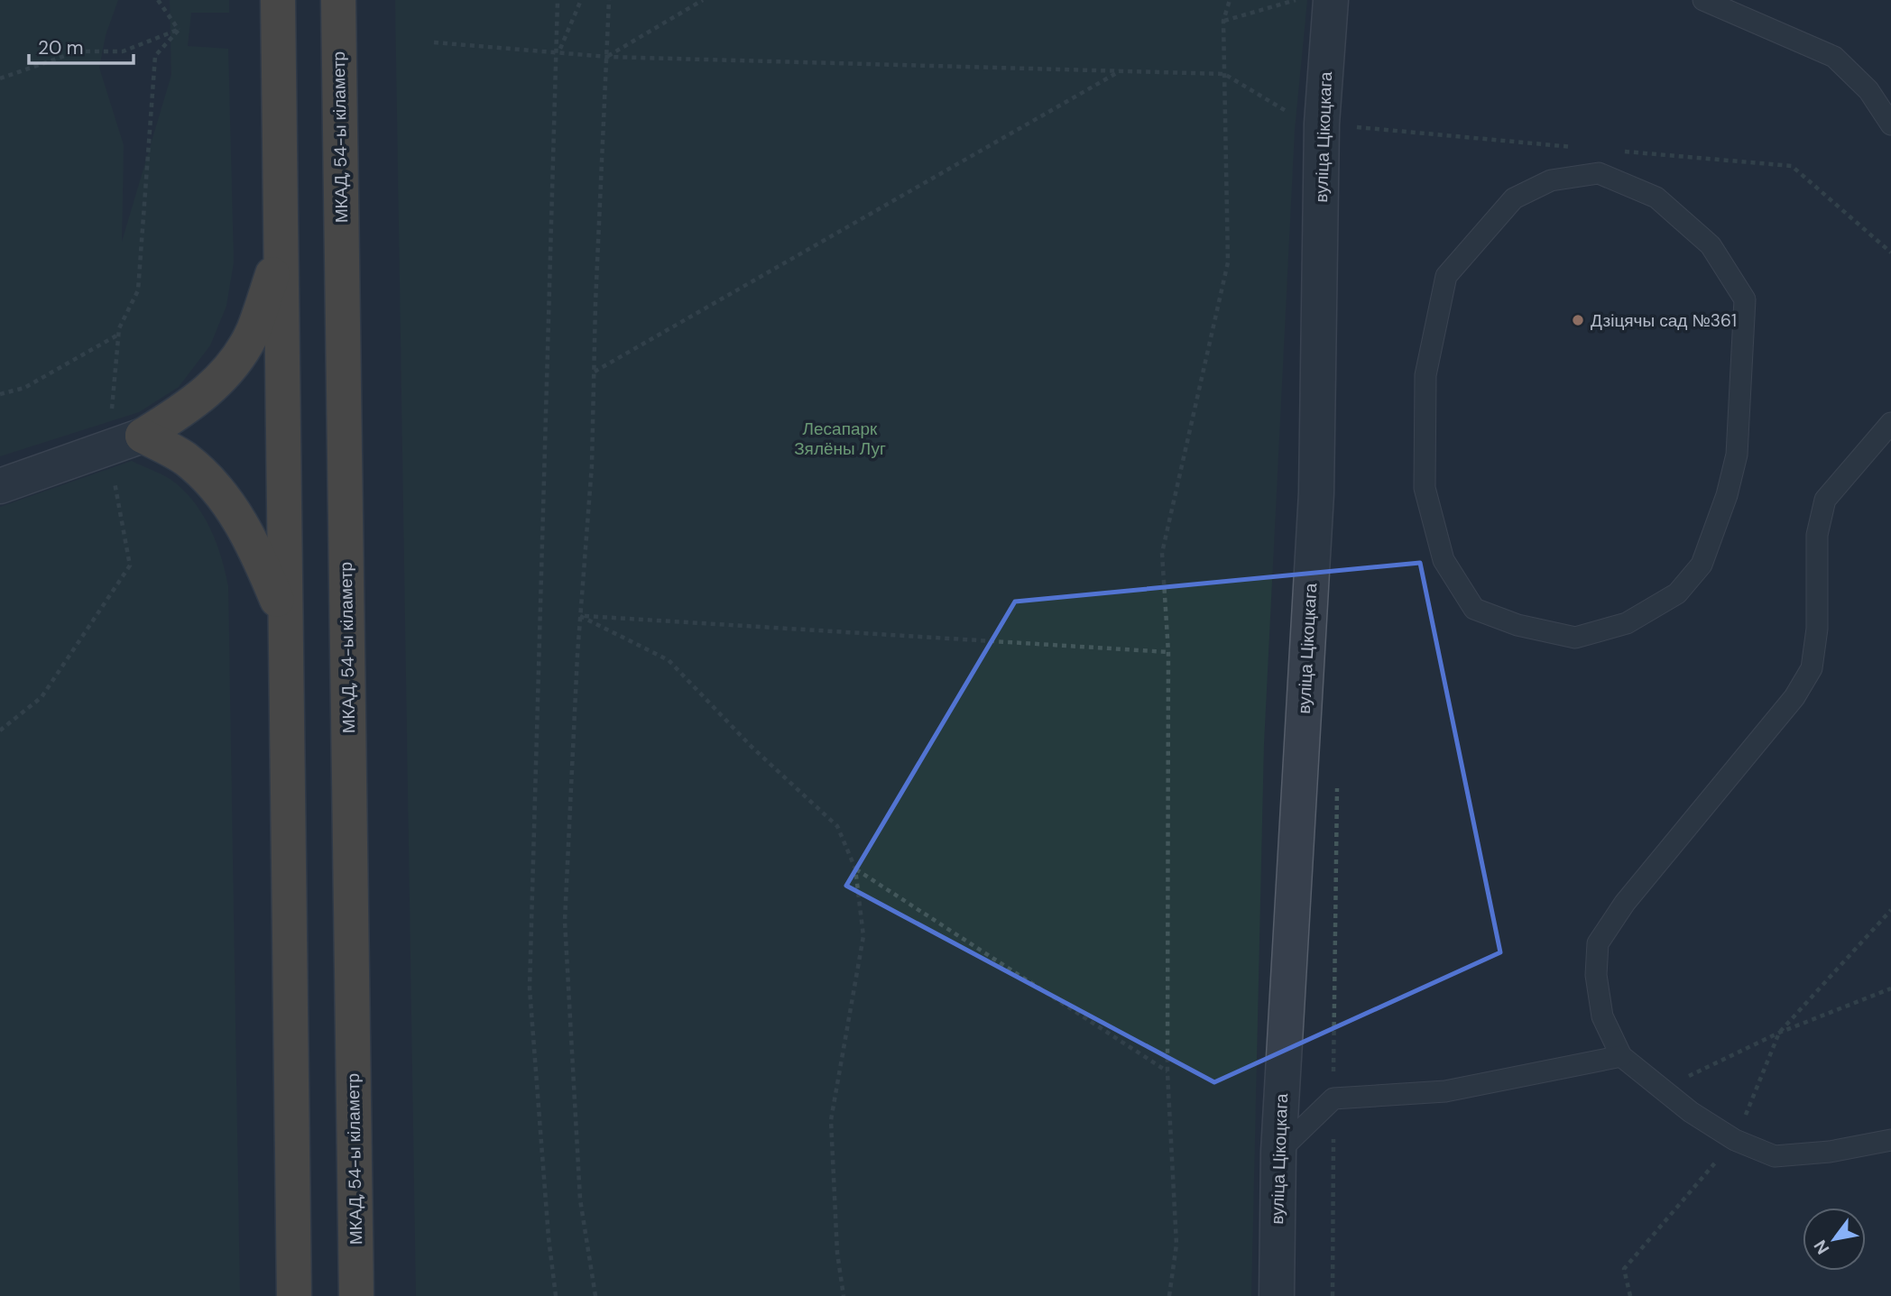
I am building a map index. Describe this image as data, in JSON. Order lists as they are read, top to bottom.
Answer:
{
  "streets": {
    "highway": ["МКАД, 54-ы кіламетр"],
    "street": ["вуліца Цікоцкага"]
  },
  "parks": ["Лесапарк Зялёны Луг"],
  "places": ["Дзіцячы сад №361"],
  "scale_bar": "20 m",
  "north": "bottom left"
}
